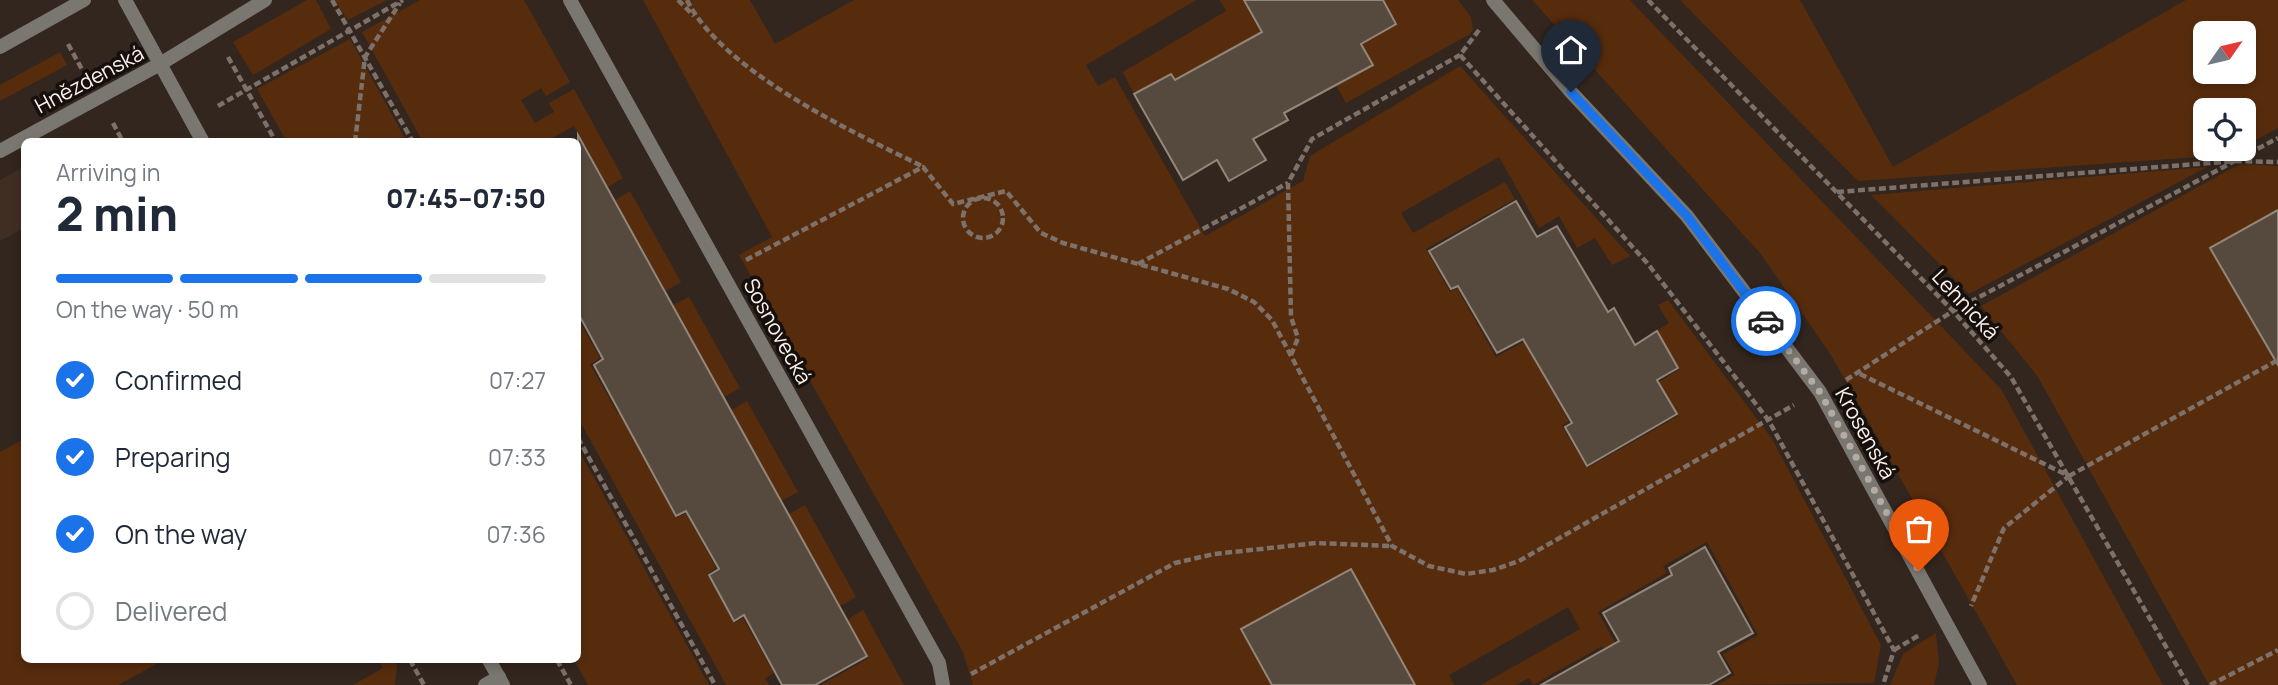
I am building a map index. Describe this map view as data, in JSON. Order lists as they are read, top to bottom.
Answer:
{
  "streets": {
    "street": ["Hnězdenská", "Sosnovecká", "Krosenská"],
    "path": ["Lehnická"]
  },
  "north": "top right",
  "page": {
    "heading": ["2 min", "Arriving in", "07:45–07:50"],
    "bar": "On the way · 50 m",
    "list": [
      ["Confirmed", "07:27"],
      ["Preparing", "07:33"],
      ["On the way", "07:36"],
      "Delivered"
    ]
  }
}
